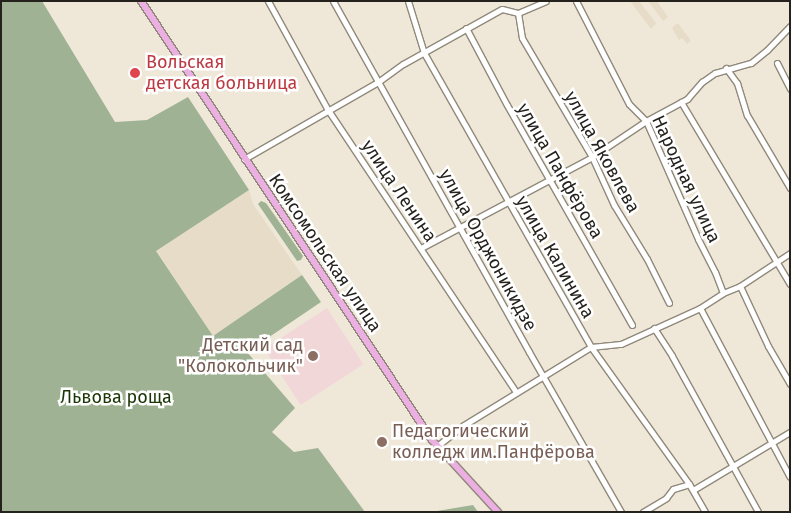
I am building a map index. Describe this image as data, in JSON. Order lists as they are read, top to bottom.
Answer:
{
  "streets": {
    "main road": ["Комсомольская улица"],
    "street": [
      "улица Яковлева",
      "улица Панфёрова",
      "Народная улица",
      "улица Ленина",
      "улица Орджоникидзе",
      "улица Калинина"
    ]
  },
  "parks": ["Львова роща"],
  "places": ["Вольская детская больница", "Детский сад \"Колокольчик\"", "Педагогический колледж им.Панфёрова"]
}
